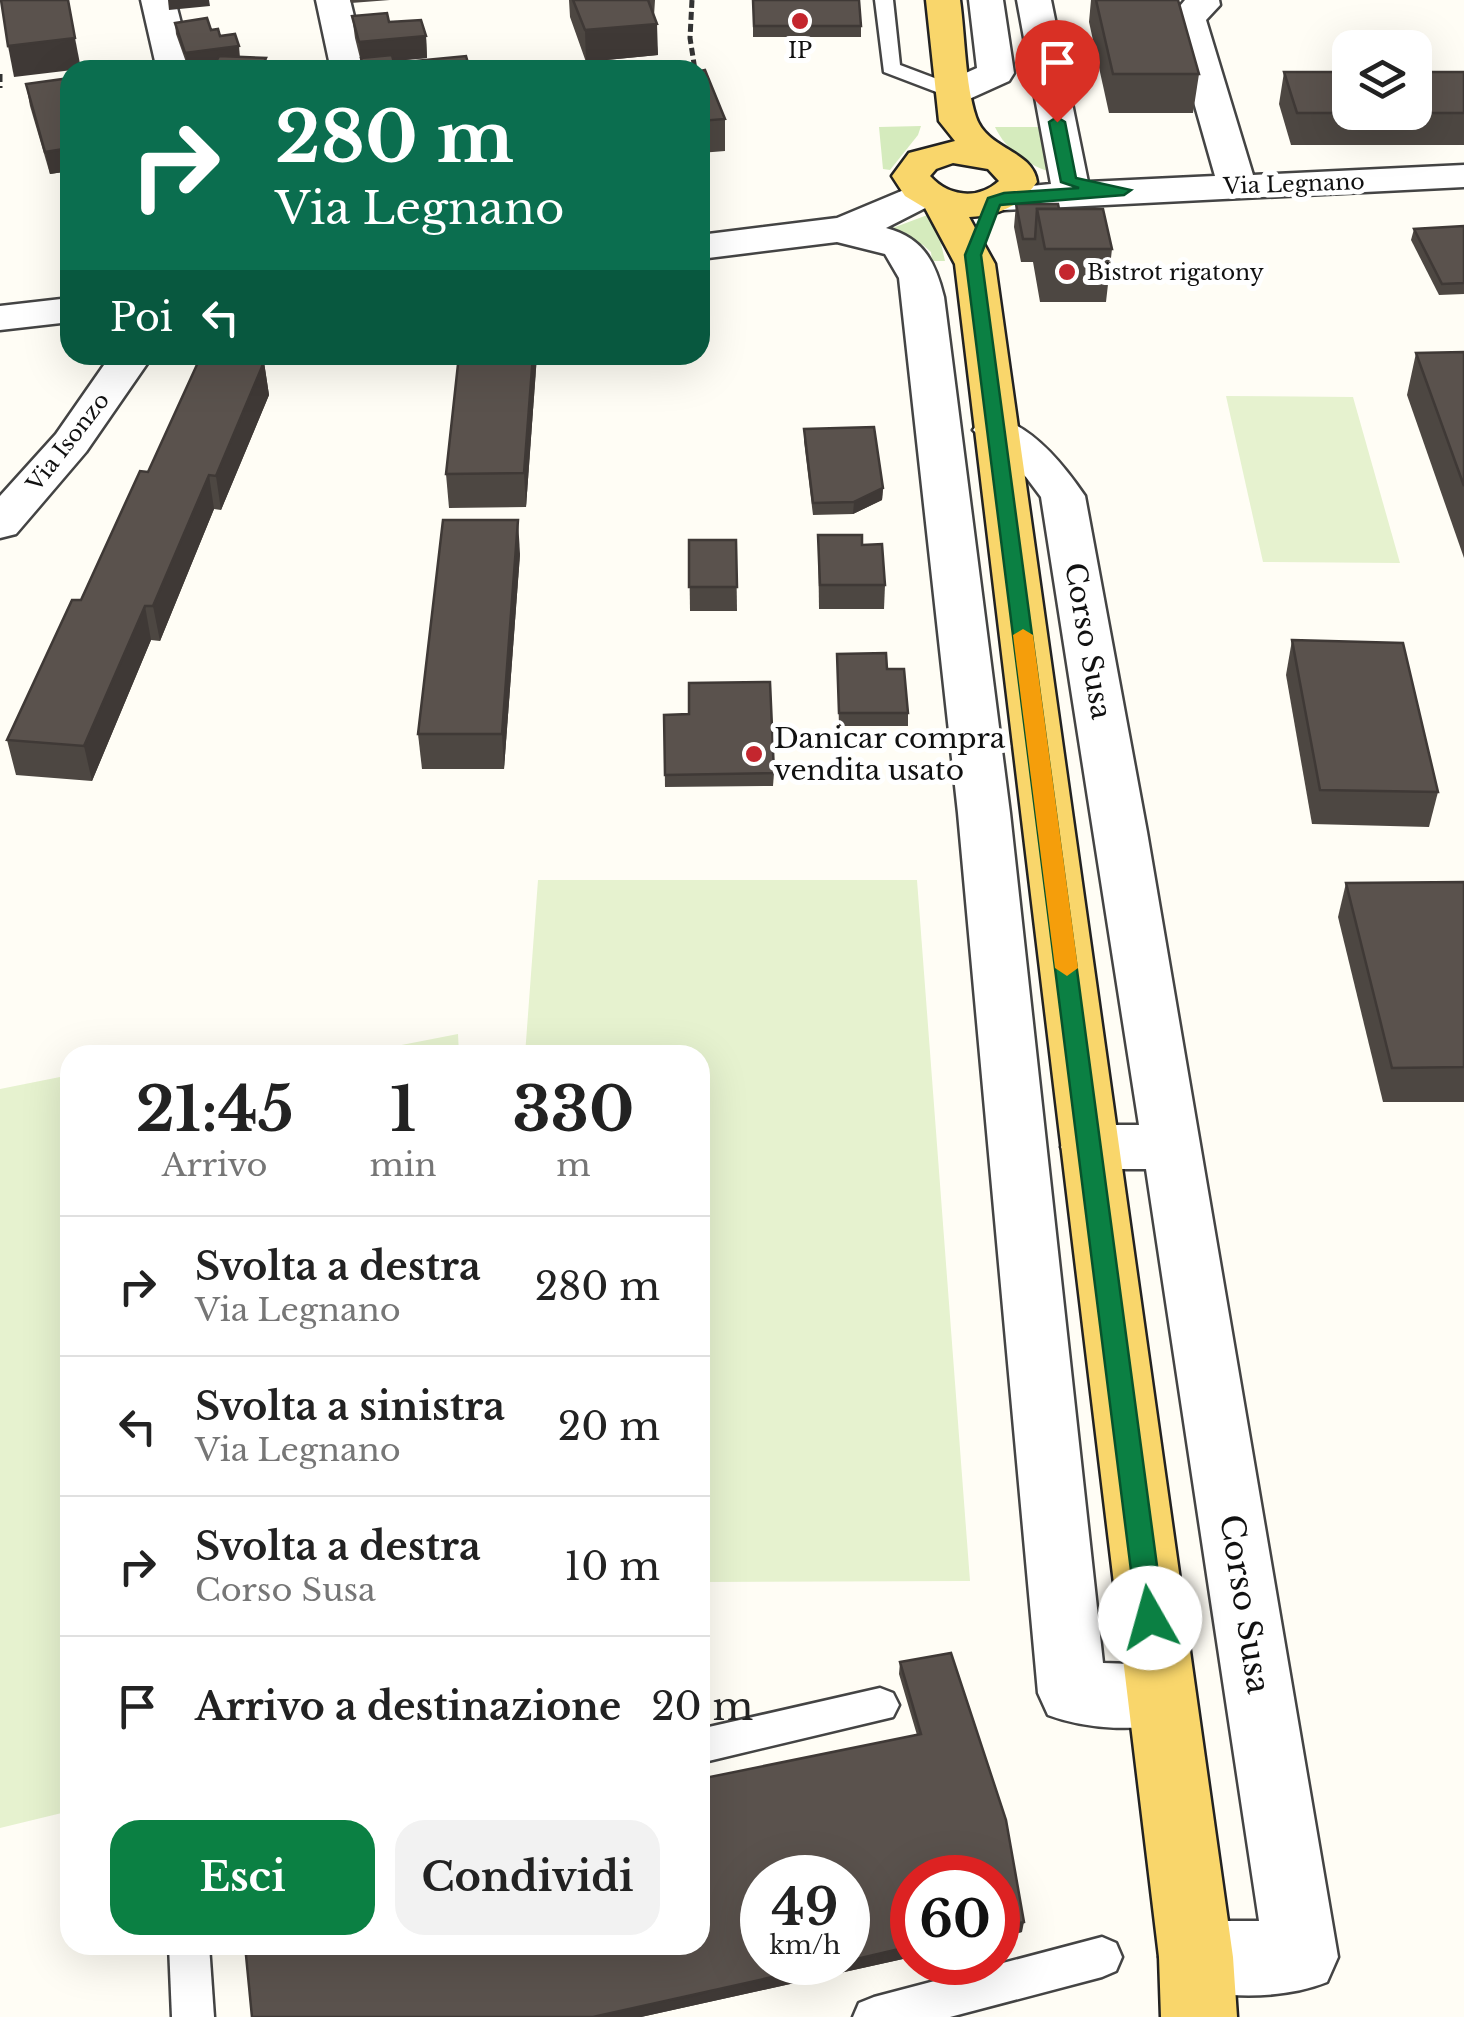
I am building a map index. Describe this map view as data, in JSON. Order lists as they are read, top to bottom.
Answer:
{
  "streets": {
    "main road": ["Corso Susa"],
    "street": ["Via Legnano", "Via Isonzo"]
  },
  "crossings": [
    ["Via Legnano", "Corso Susa"]
  ],
  "places": ["IP", "Bistrot rigatony", "Danicar compra vendita usato"],
  "page": {
    "turn": ["280 m", "Via Legnano"],
    "then": "Poi",
    "eta": [
      "21:45",
      "Arrivo",
      "1",
      "min",
      "330",
      "m"
    ],
    "list": [
      {
        "name": "Svolta a destra",
        "note": "Via Legnano",
        "value": "280 m"
      },
      {
        "name": "Svolta a sinistra",
        "note": "Via Legnano",
        "value": "20 m"
      },
      {
        "name": "Svolta a destra",
        "note": "Corso Susa",
        "value": "10 m"
      },
      {
        "name": "Arrivo a destinazione",
        "value": "20 m"
      }
    ],
    "buttons": ["Esci", "Condividi"],
    "speed": "49 km/h",
    "limit": "60"
  }
}
